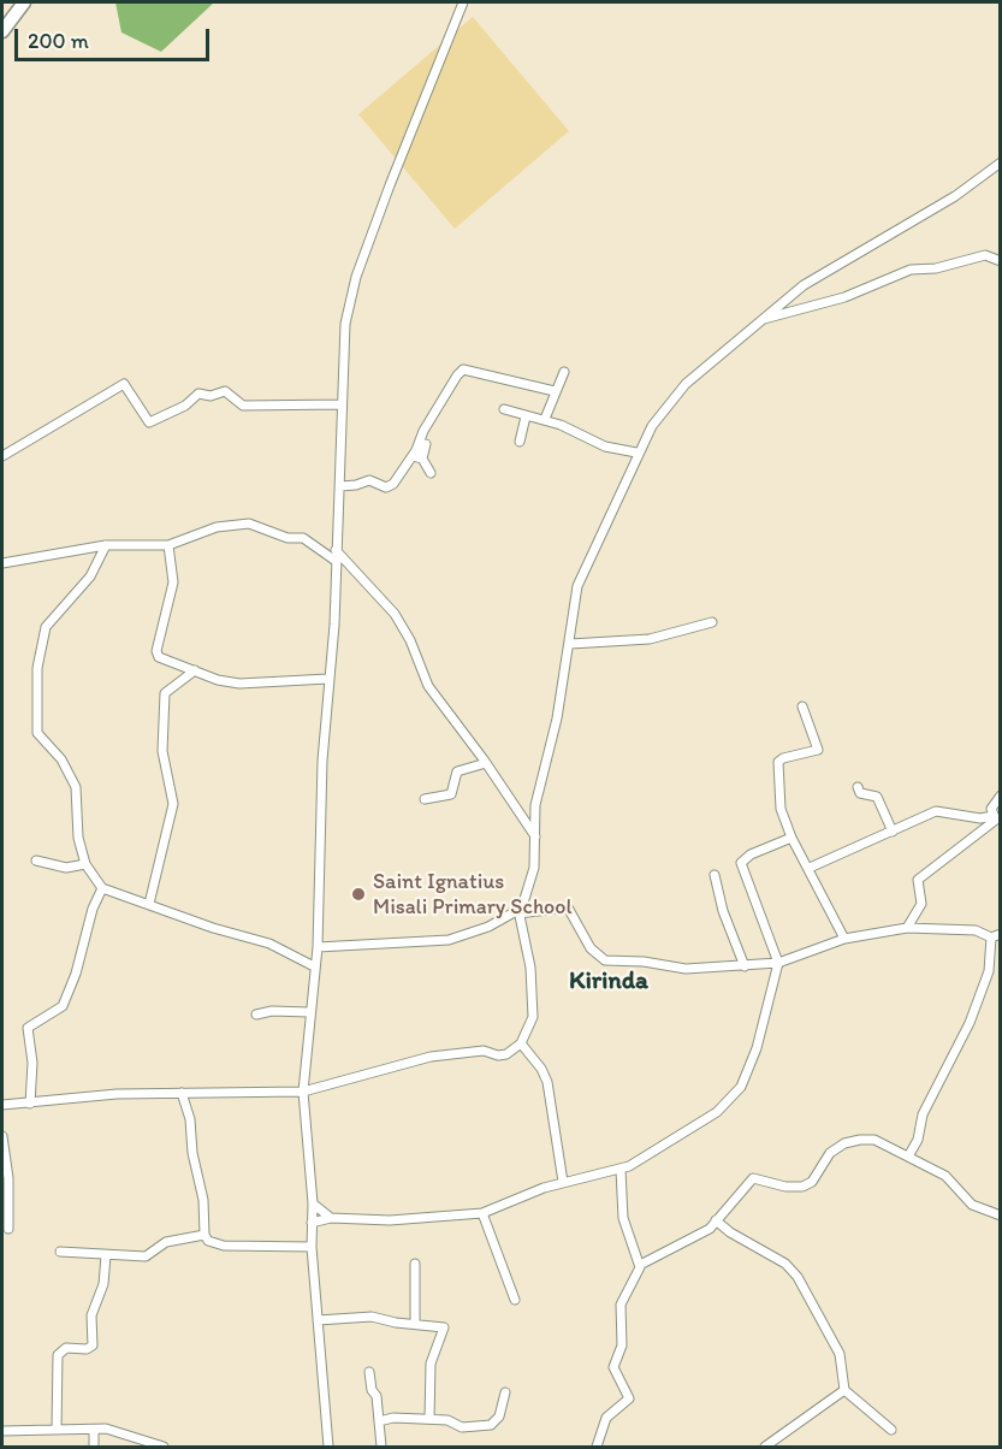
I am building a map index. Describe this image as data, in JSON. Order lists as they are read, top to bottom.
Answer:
{
  "districts": ["Kirinda"],
  "places": ["Saint Ignatius Misali Primary School"],
  "scale_bar": "200 m"
}
